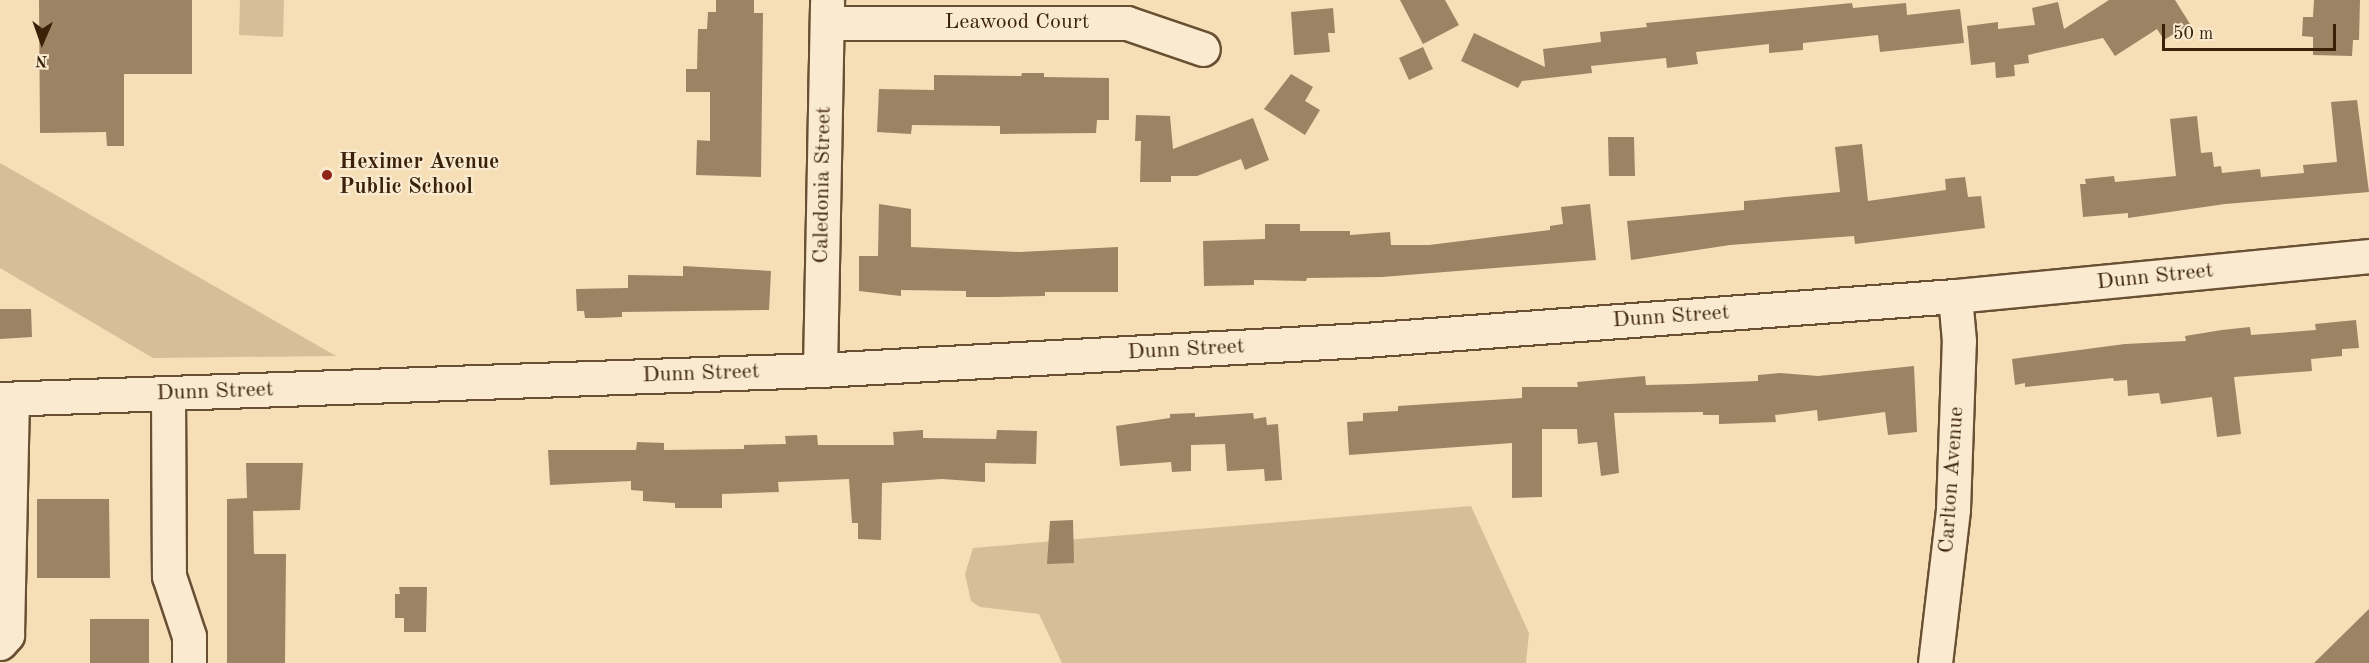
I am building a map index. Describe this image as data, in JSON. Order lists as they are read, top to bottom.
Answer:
{
  "streets": {
    "street": [
      "Leawood Court",
      "Caledonia Street",
      "Dunn Street",
      "Carlton Avenue"
    ]
  },
  "crossings": [
    ["Leawood Court", "Caledonia Street"],
    ["Caledonia Street", "Dunn Street"],
    ["Dunn Street", "Carlton Avenue"]
  ],
  "places": ["Heximer Avenue Public School"],
  "scale_bar": "50 m",
  "north": "bottom"
}
